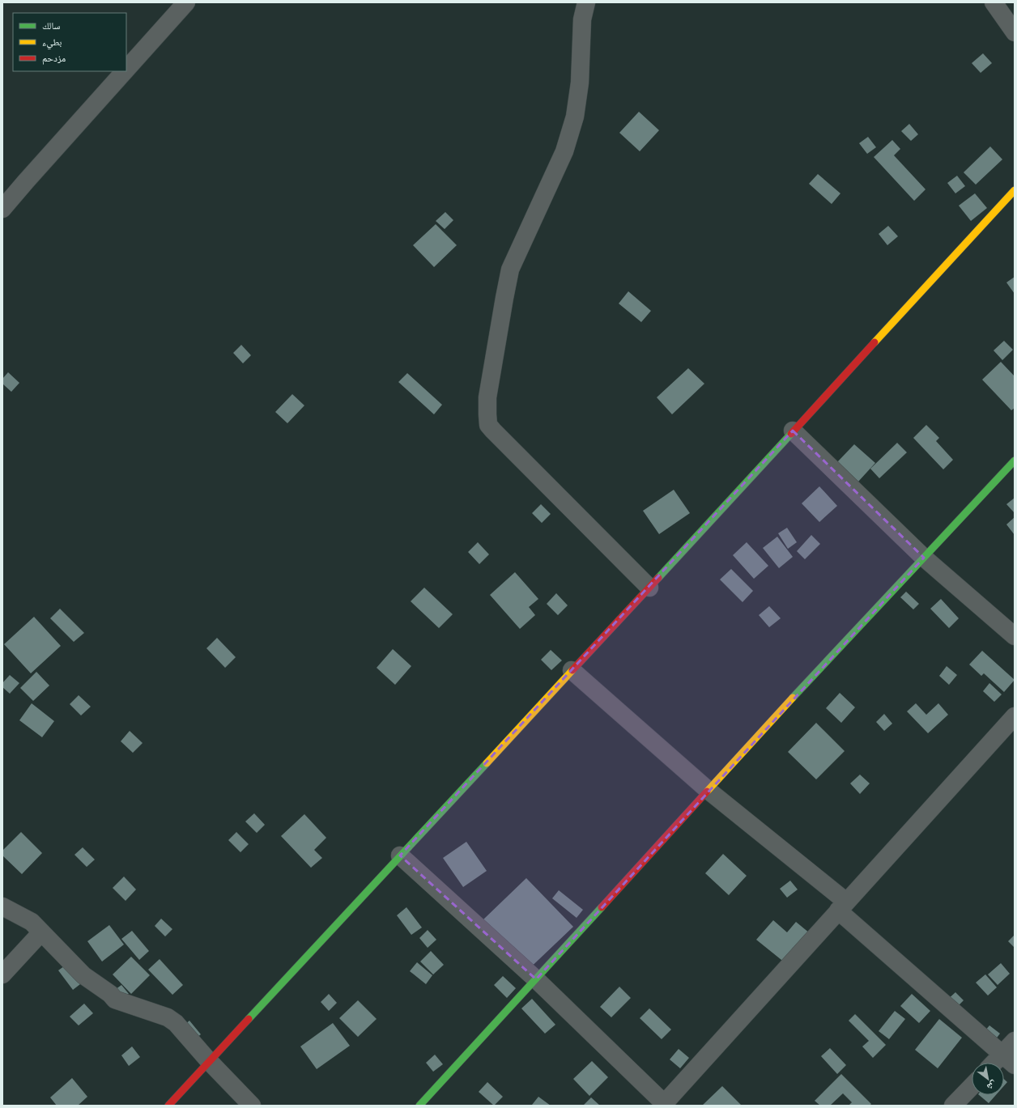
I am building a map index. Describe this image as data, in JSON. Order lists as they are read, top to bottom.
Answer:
{
  "legend": ["سالك", "بطيء", "مزدحم"],
  "north": "bottom right"
}
